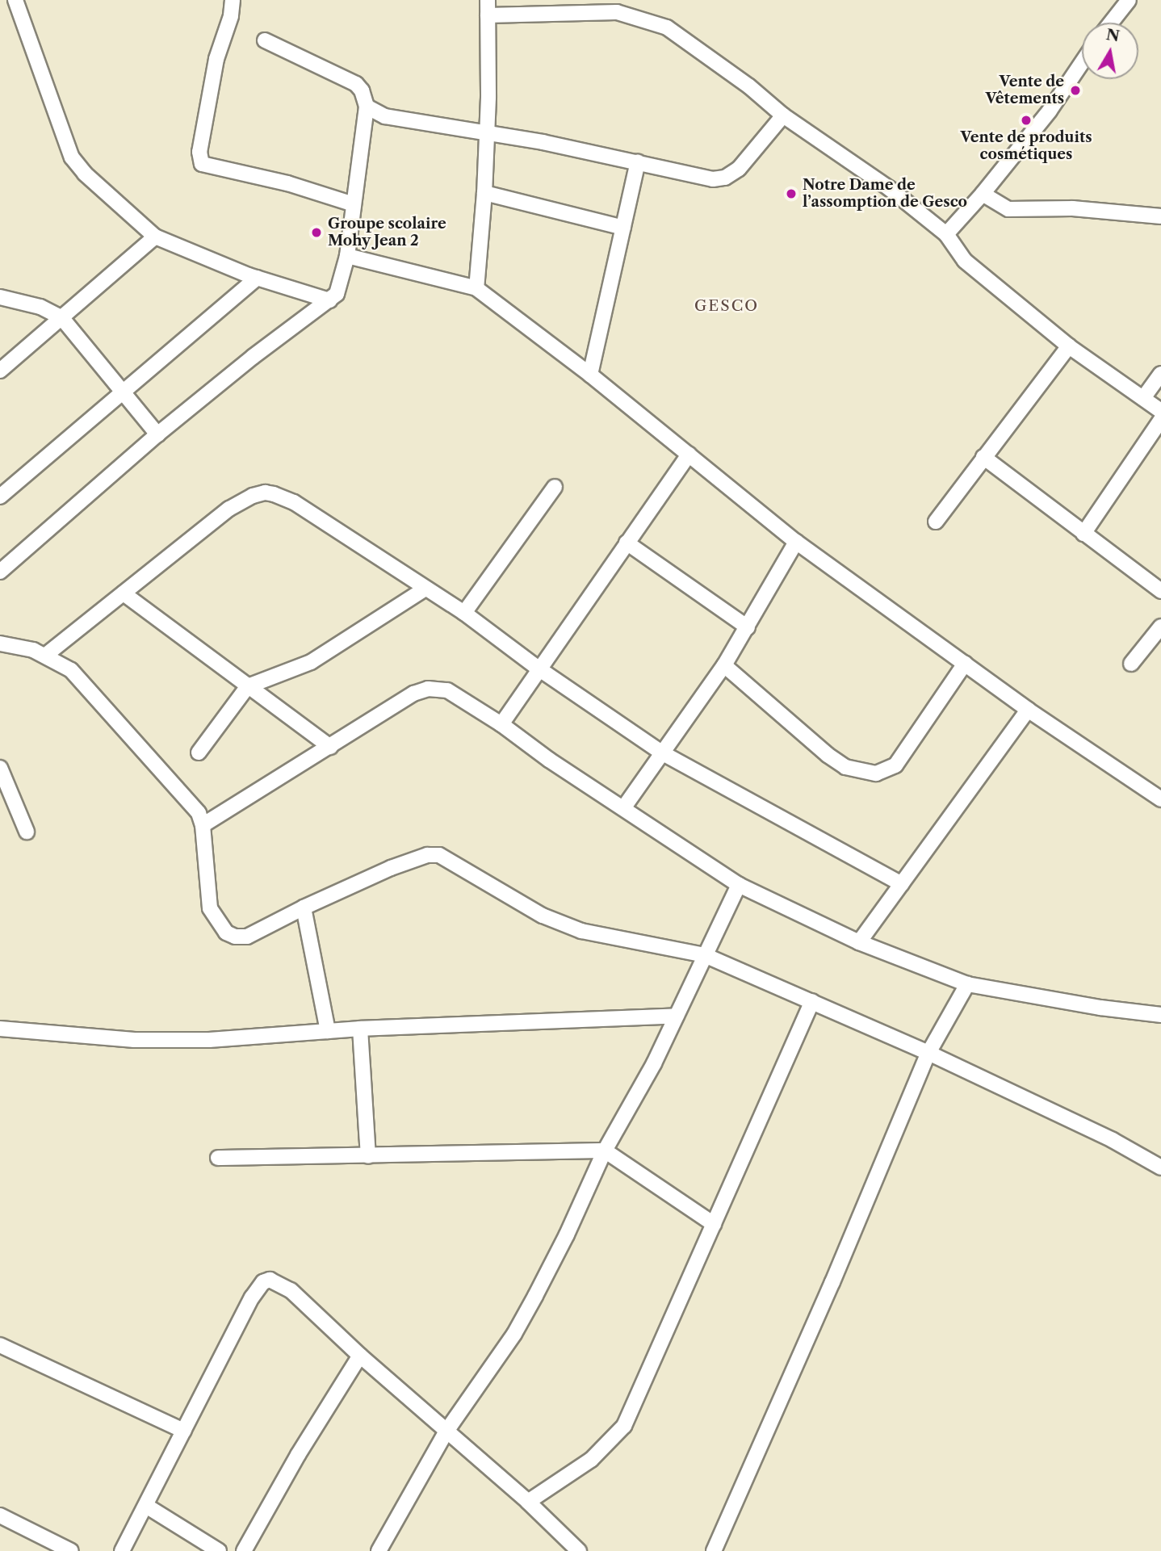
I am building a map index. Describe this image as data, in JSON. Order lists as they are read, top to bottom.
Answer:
{
  "districts": ["GESCO"],
  "places": [
    "Vente de Vêtements",
    "Vente de produits cosmétiques",
    "Notre Dame de l’assomption de Gesco",
    "Groupe scolaire Mohy Jean 2"
  ],
  "north": "top"
}
